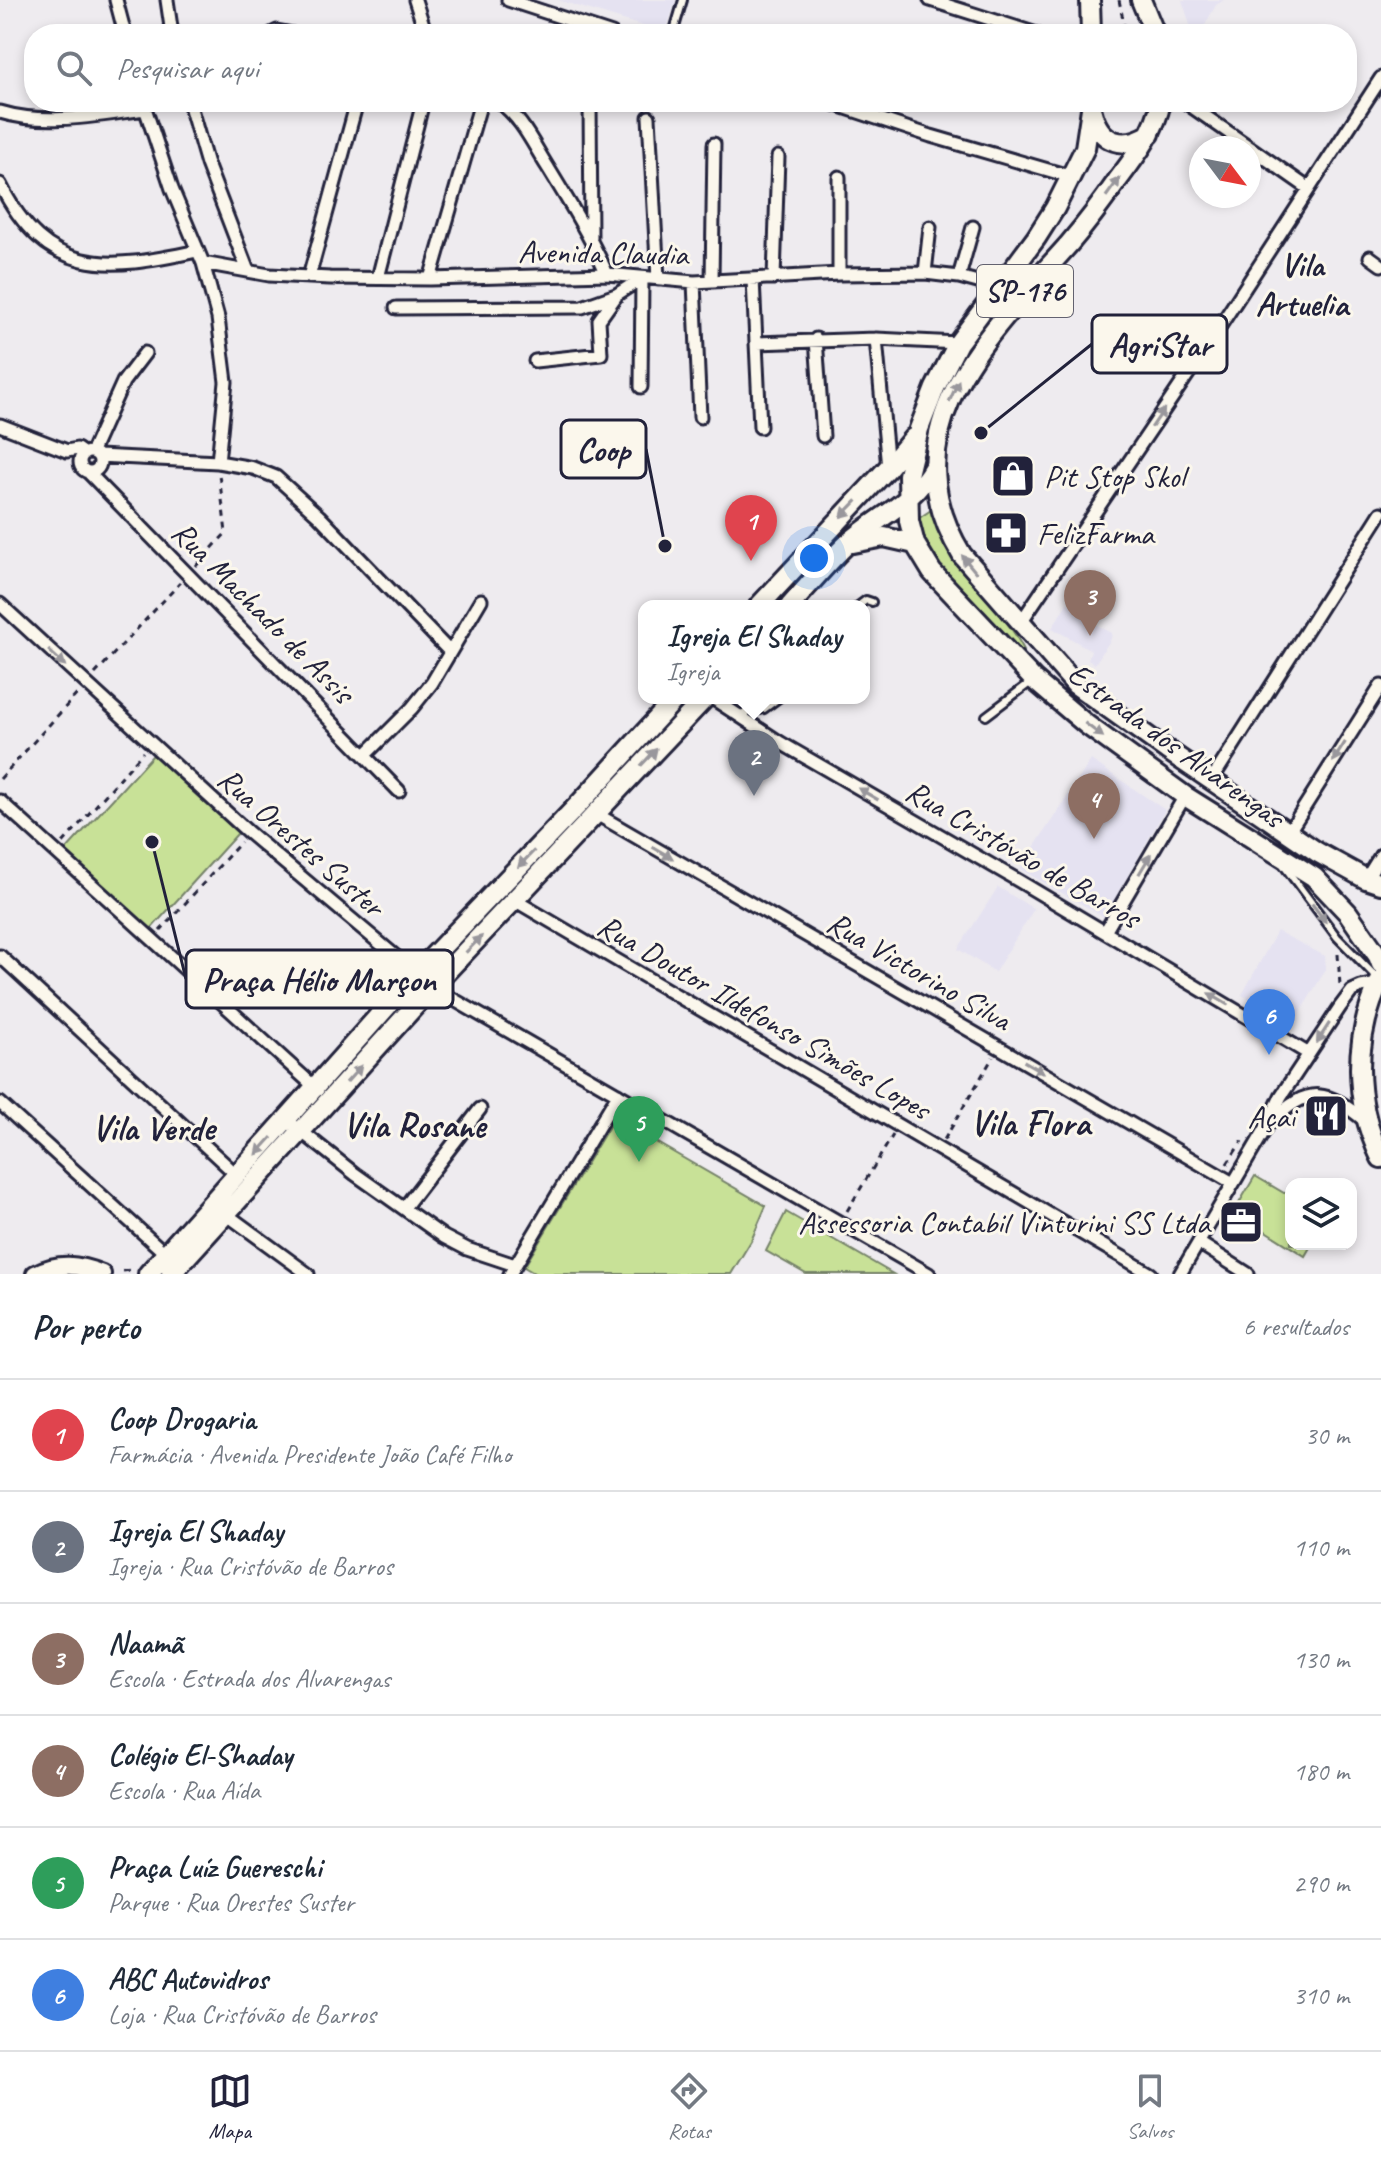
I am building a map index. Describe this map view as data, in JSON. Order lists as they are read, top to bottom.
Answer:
{
  "streets": {
    "main road": ["SP-176", "Estrada dos Alvarengas"],
    "street": [
      "Avenida Claudia",
      "Rua Machado de Assis",
      "Rua Orestes Suster",
      "Rua Cristóvão de Barros",
      "Rua Victorino Silva",
      "Rua Doutor Ildefonso Simões Lopes"
    ]
  },
  "crossings": [
    ["Avenida Claudia", "Estrada dos Alvarengas"]
  ],
  "one_way": ["Rua Cristóvão de Barros", "Rua Victorino Silva"],
  "districts": [
    "Vila Artuelia",
    "Vila Flora",
    "Vila Rosane",
    "Vila Verde"
  ],
  "places": {
    "other": ["AgriStar", "Coop", "Praça Hélio Marçon"],
    "shop": ["Pit Stop Skol"],
    "pharmacy": ["FelizFarma"],
    "restaurant": ["Açai"],
    "office": ["Assessoria Contabil Vinturini SS Ltda"]
  },
  "north": "bottom right",
  "page": {
    "search": "Pesquisar aqui",
    "pins": [
      "1",
      "3",
      "2",
      "4",
      "6",
      "5"
    ],
    "popup": ["Igreja El Shaday", "Igreja"],
    "heading": ["Por perto", "6 resultados"],
    "list": [
      {
        "mark": "1",
        "name": "Coop Drogaria",
        "note": "Farmácia · Avenida Presidente João Café Filho",
        "value": "30 m"
      },
      {
        "mark": "2",
        "name": "Igreja El Shaday",
        "note": "Igreja · Rua Cristóvão de Barros",
        "value": "110 m"
      },
      {
        "mark": "3",
        "name": "Naamã",
        "note": "Escola · Estrada dos Alvarengas",
        "value": "130 m"
      },
      {
        "mark": "4",
        "name": "Colégio El-Shaday",
        "note": "Escola · Rua Aída",
        "value": "180 m"
      },
      {
        "mark": "5",
        "name": "Praça Luíz Guereschi",
        "note": "Parque · Rua Orestes Suster",
        "value": "290 m"
      },
      {
        "mark": "6",
        "name": "ABC Autovidros",
        "note": "Loja · Rua Cristóvão de Barros",
        "value": "310 m"
      }
    ],
    "nav": ["Mapa", "Rotas", "Salvos"]
  }
}
